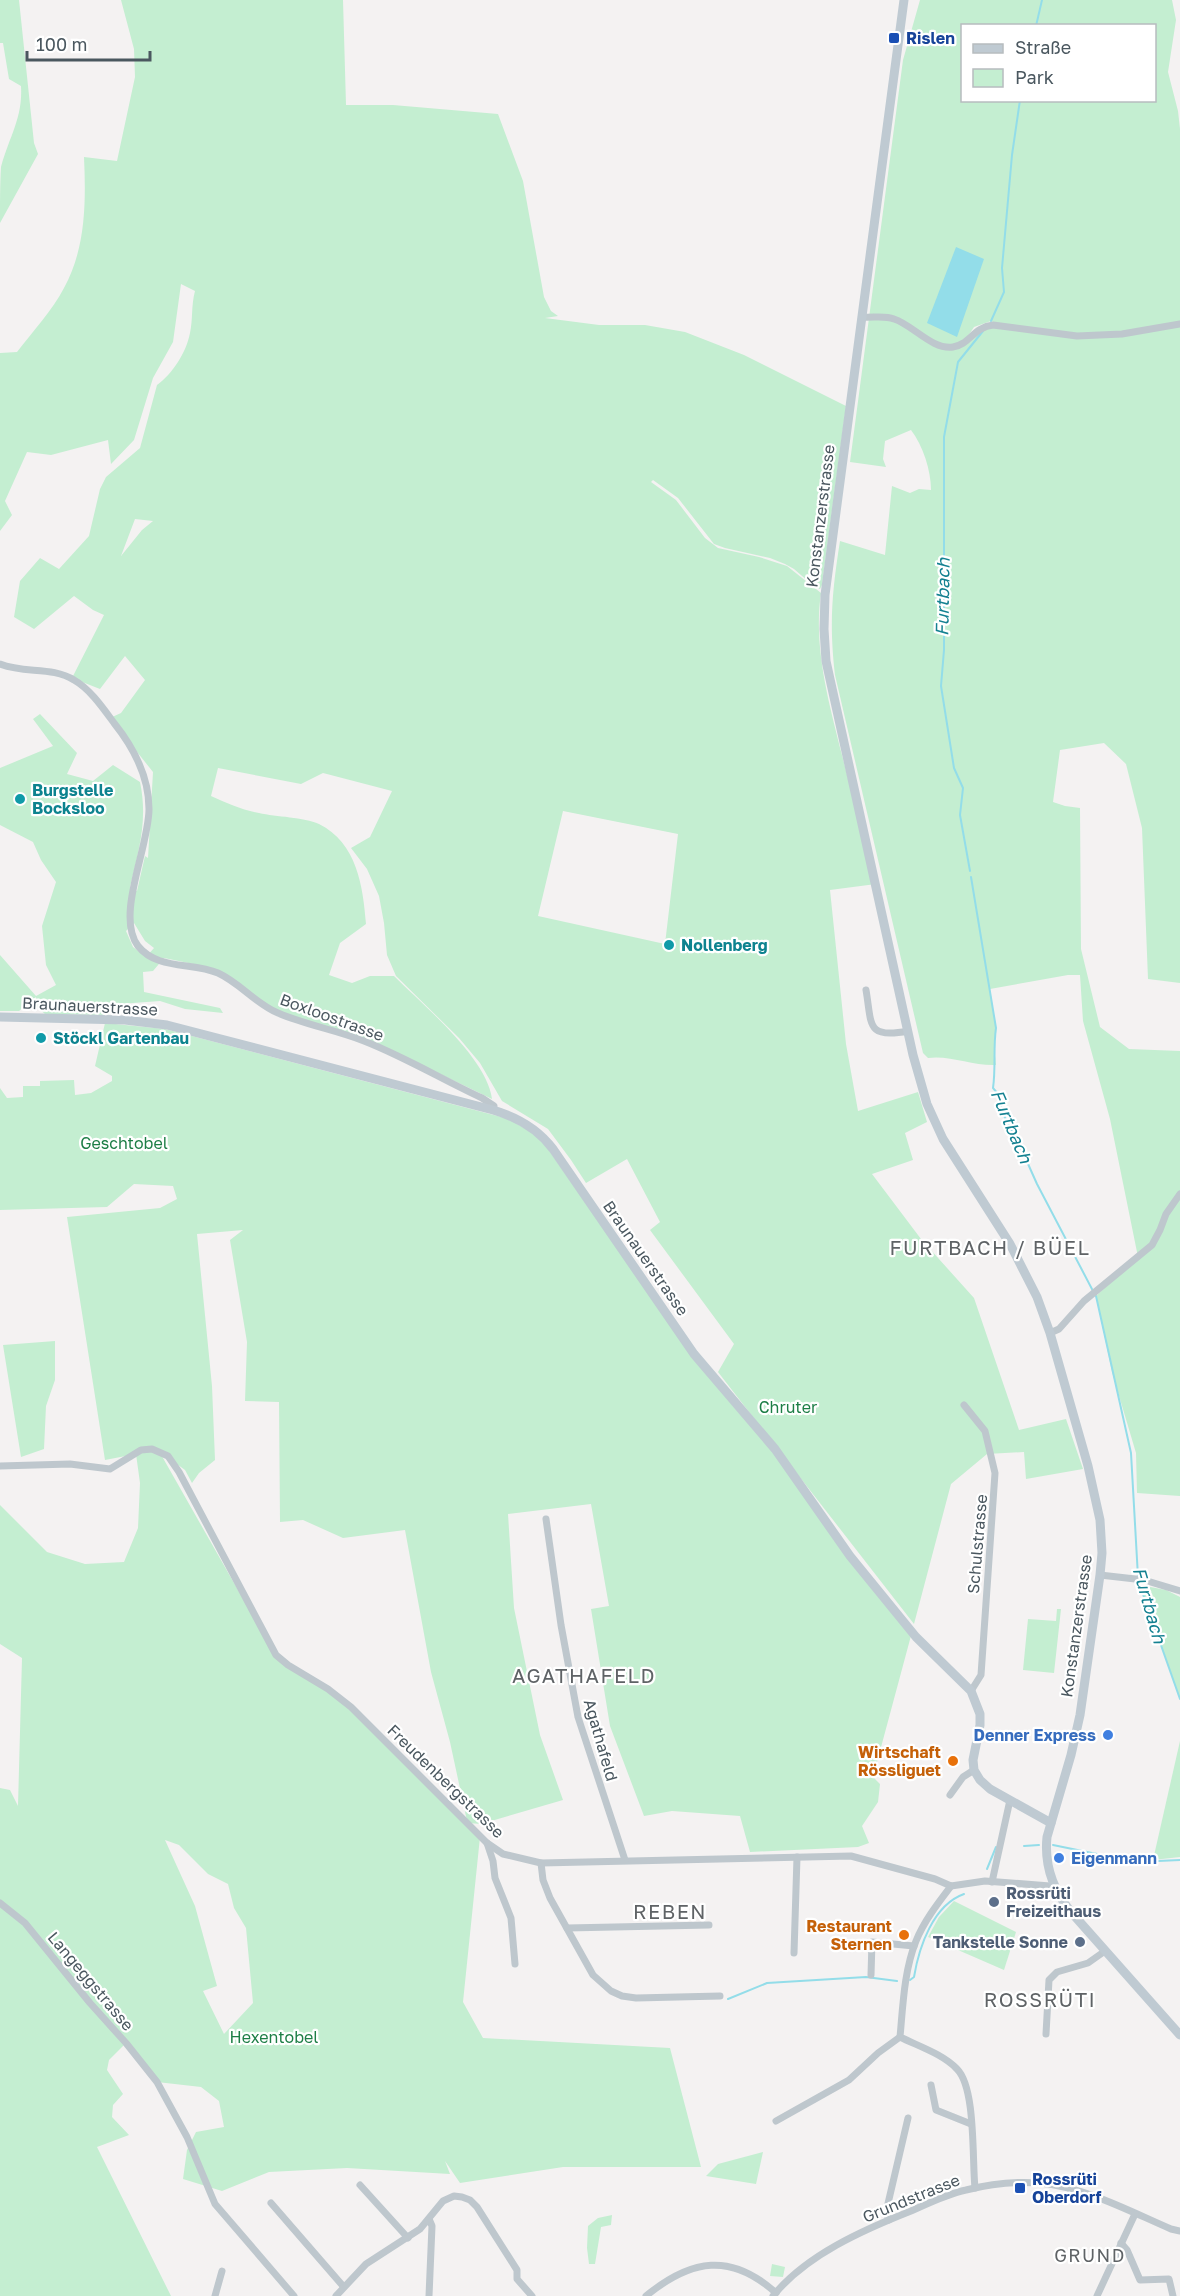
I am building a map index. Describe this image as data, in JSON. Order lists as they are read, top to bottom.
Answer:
{
  "streets": {
    "main road": ["Konstanzerstrasse", "Braunauerstrasse"],
    "street": [
      "Boxloostrasse",
      "Schulstrasse",
      "Agathafeld",
      "Freudenbergstrasse",
      "Langeggstrasse",
      "Grundstrasse"
    ]
  },
  "crossings": [
    ["Konstanzerstrasse", "Freudenbergstrasse"],
    ["Braunauerstrasse", "Boxloostrasse"],
    ["Braunauerstrasse", "Schulstrasse"],
    ["Agathafeld", "Freudenbergstrasse"]
  ],
  "districts": [
    "FURTBACH / BÜEL",
    "AGATHAFELD",
    "REBEN",
    "ROSSRÜTI",
    "GRUND"
  ],
  "water": ["Furtbach"],
  "parks": ["Geschtobel", "Chruter", "Hexentobel"],
  "places": {
    "transit": ["Rislen", "Rossrüti Oberdorf"],
    "other": [
      "Burgstelle Bocksloo",
      "Nollenberg",
      "Stöckl Gartenbau",
      "Denner Express",
      "Wirtschaft Rössliguet",
      "Eigenmann",
      "Rossrüti Freizeithaus",
      "Restaurant Sternen",
      "Tankstelle Sonne"
    ]
  },
  "legend": ["Straße", "Park"],
  "scale_bar": "100 m"
}
